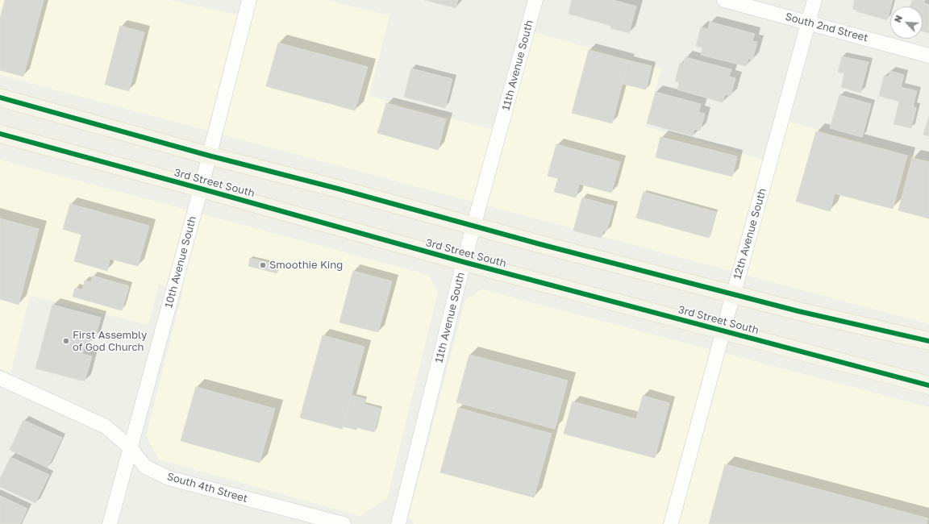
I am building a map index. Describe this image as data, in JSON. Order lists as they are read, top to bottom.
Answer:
{
  "streets": {
    "main road": ["3rd Street South"],
    "street": [
      "South 2nd Street",
      "11th Avenue South",
      "12th Avenue South",
      "10th Avenue South",
      "South 4th Street"
    ]
  },
  "crossings": [
    ["South 2nd Street", "12th Avenue South"],
    ["11th Avenue South", "3rd Street South"],
    ["3rd Street South", "12th Avenue South"],
    ["3rd Street South", "10th Avenue South"],
    ["10th Avenue South", "South 4th Street"]
  ],
  "places": ["Smoothie King", "First Assembly of God Church"],
  "north": "top left"
}
